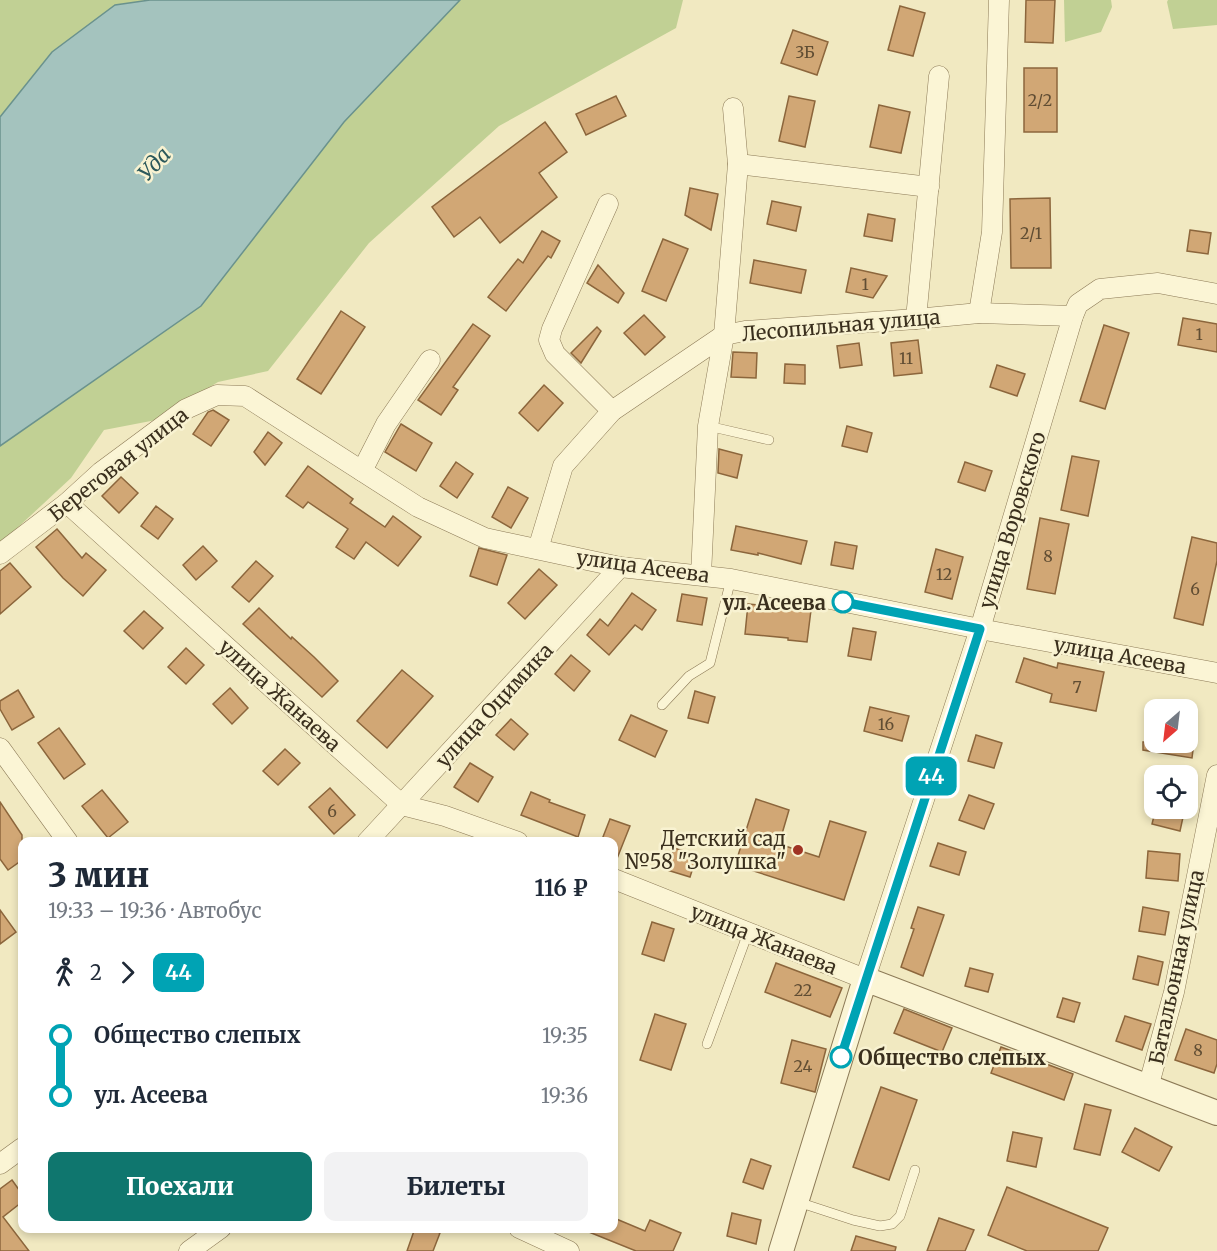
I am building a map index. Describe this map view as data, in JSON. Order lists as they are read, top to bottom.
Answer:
{
  "streets": {
    "street": [
      "Лесопильная улица",
      "Береговая улица",
      "улица Воровского",
      "улица Асеева",
      "улица Жанаева",
      "улица Оцимика",
      "Батальонная улица"
    ]
  },
  "crossings": [
    ["Лесопильная улица", "улица Воровского"],
    ["Лесопильная улица", "улица Асеева"],
    ["Береговая улица", "улица Асеева"],
    ["Береговая улица", "улица Жанаева"],
    ["улица Воровского", "улица Асеева"],
    ["улица Воровского", "улица Жанаева"],
    ["улица Асеева", "улица Оцимика"],
    ["улица Жанаева", "улица Оцимика"],
    ["улица Жанаева", "Батальонная улица"]
  ],
  "water": ["Уда"],
  "places": ["ул. Асеева", "Детский сад №58 \"Золушка\"", "Общество слепых"],
  "lines": ["bus line 44"],
  "house_numbers": [
    "3Б",
    "2/2",
    "2/1",
    "1",
    "1",
    "11",
    "8",
    "12",
    "6",
    "7",
    "16",
    "6",
    "22",
    "8",
    "24"
  ],
  "north": "bottom left",
  "page": {
    "on_map": "44",
    "heading": ["3 мин", "19:33 – 19:36 · Автобус", "116 ₽"],
    "legs": ["2", "44"],
    "list": [
      {
        "name": "Общество слепых",
        "value": "19:35"
      },
      {
        "name": "ул. Асеева",
        "value": "19:36"
      }
    ],
    "buttons": ["Поехали", "Билеты"]
  }
}
